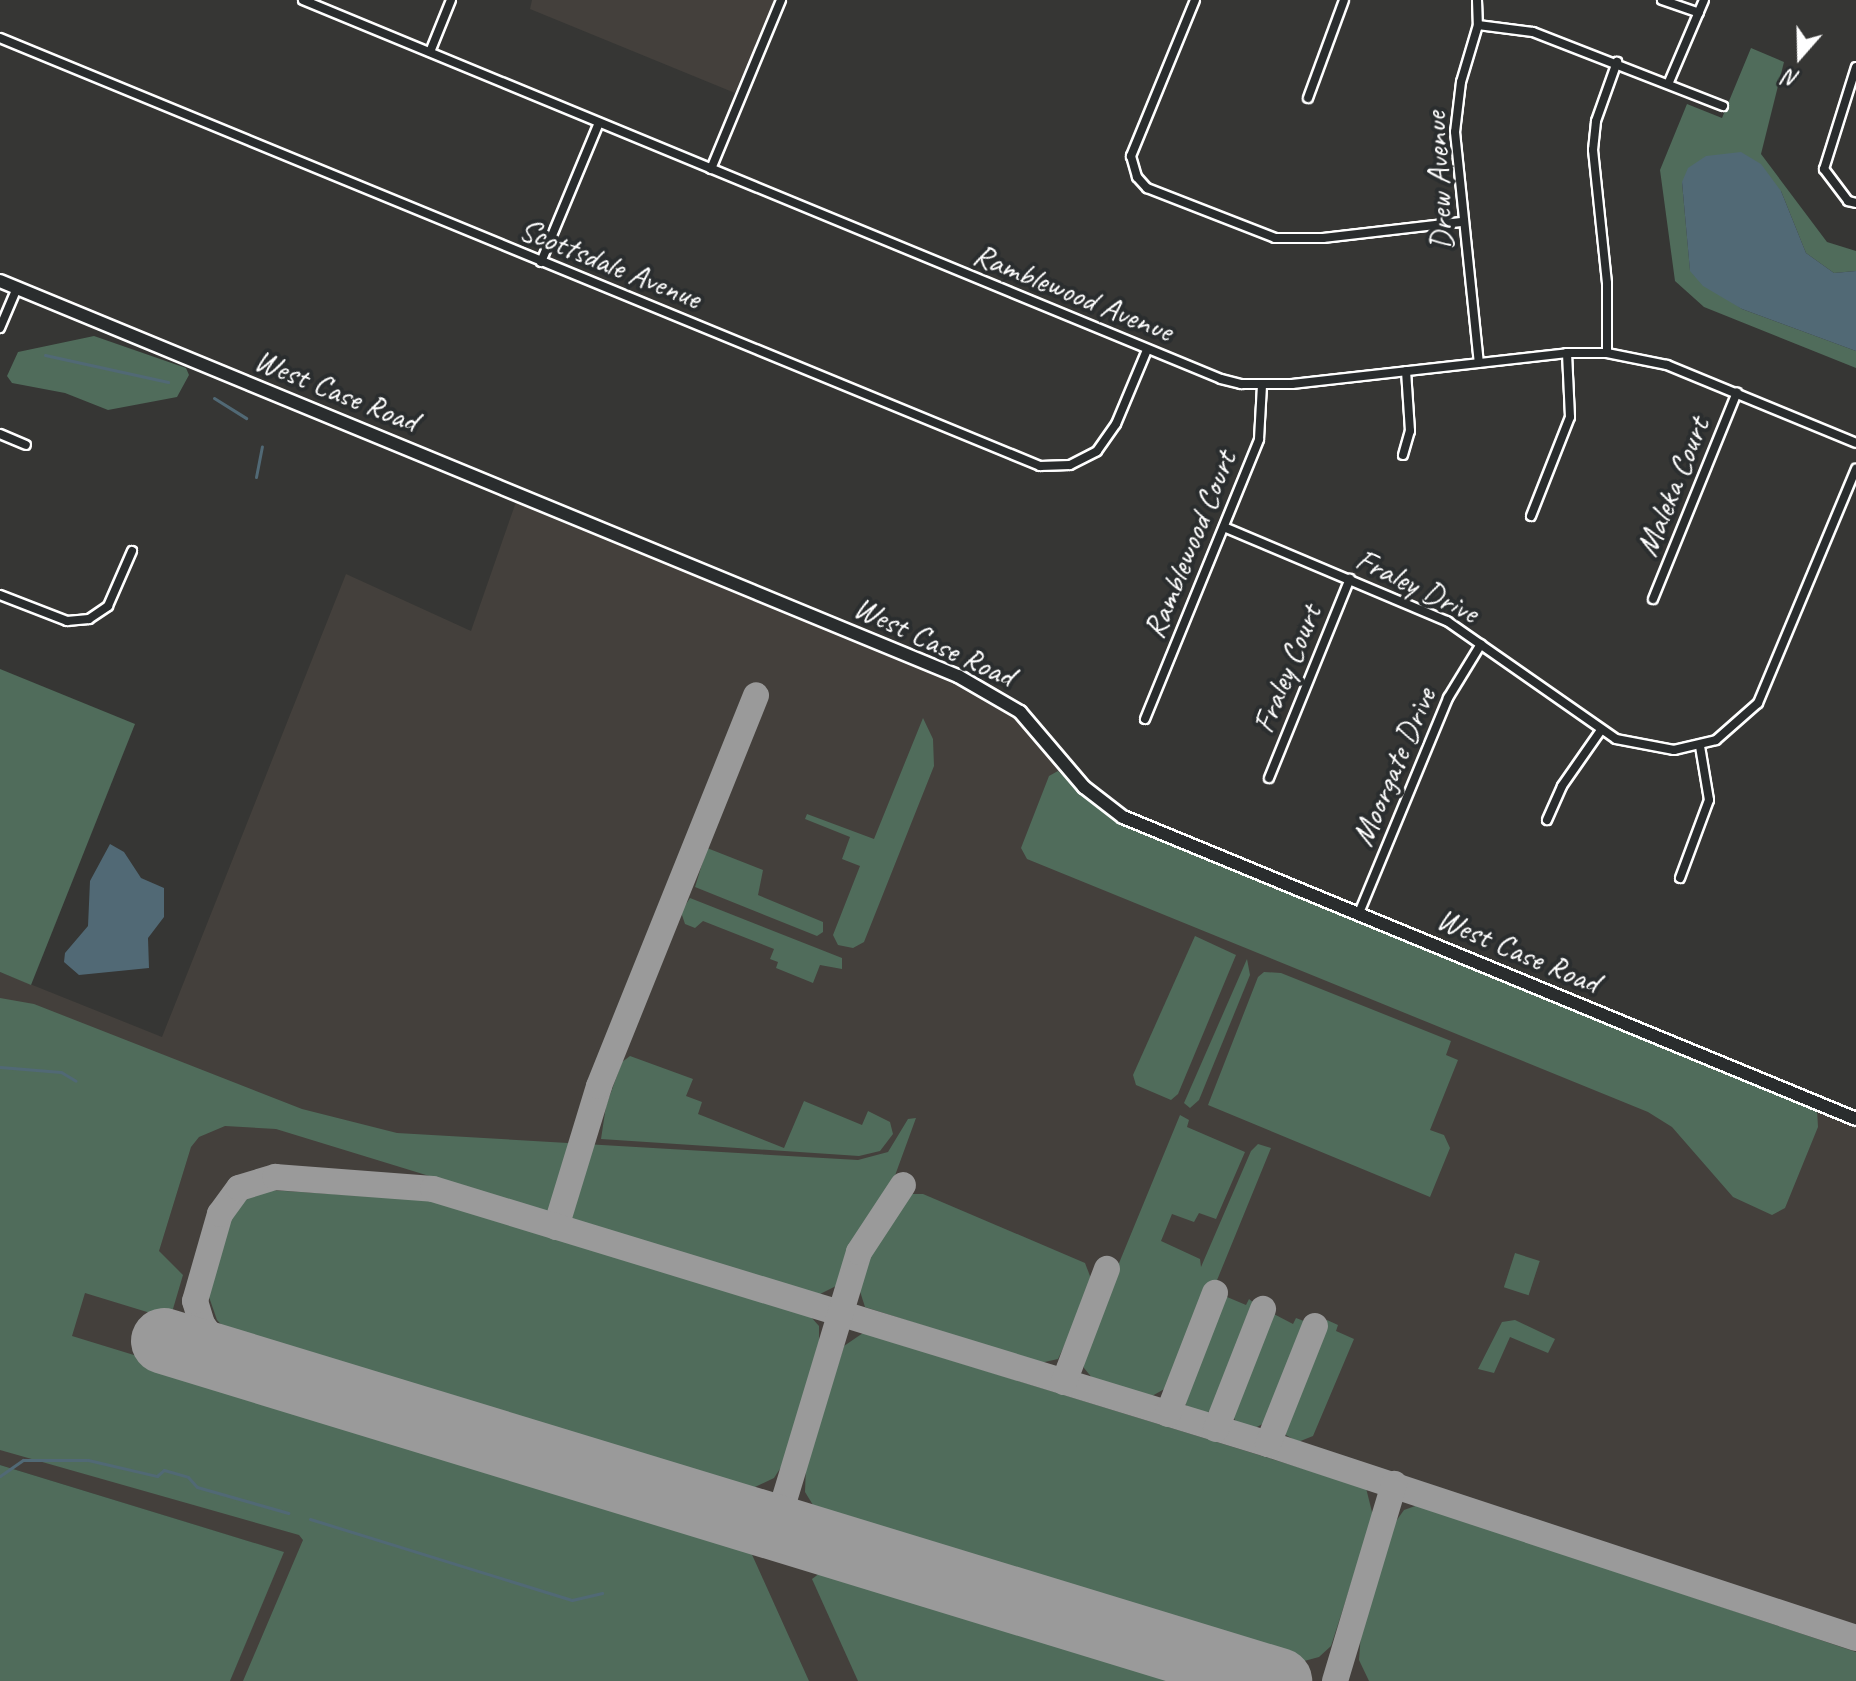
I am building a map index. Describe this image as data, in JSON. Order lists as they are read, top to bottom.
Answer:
{
  "streets": {
    "main road": ["West Case Road"],
    "street": [
      "Drew Avenue",
      "Scottsdale Avenue",
      "Ramblewood Avenue",
      "Maleka Court",
      "Ramblewood Court",
      "Fraley Drive",
      "Fraley Court",
      "Moorgate Drive"
    ]
  },
  "crossings": [
    ["Drew Avenue", "Ramblewood Avenue"],
    ["Scottsdale Avenue", "Ramblewood Avenue"],
    ["Ramblewood Avenue", "Maleka Court"],
    ["Ramblewood Avenue", "Ramblewood Court"],
    ["West Case Road", "Moorgate Drive"],
    ["Ramblewood Court", "Fraley Drive"],
    ["Fraley Drive", "Fraley Court"],
    ["Fraley Drive", "Moorgate Drive"]
  ],
  "north": "bottom"
}
